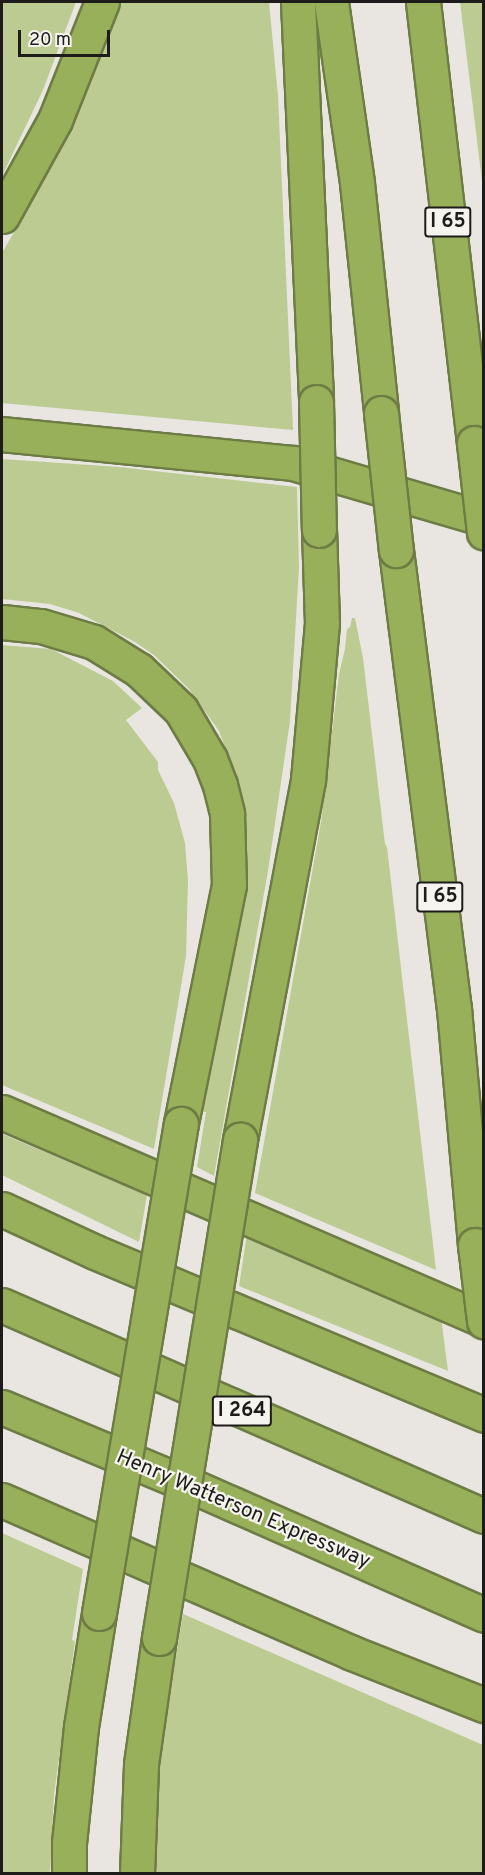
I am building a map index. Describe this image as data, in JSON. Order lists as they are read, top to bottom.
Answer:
{
  "streets": {
    "highway": ["I 65", "I 264", "Henry Watterson Expressway"]
  },
  "scale_bar": "20 m"
}
